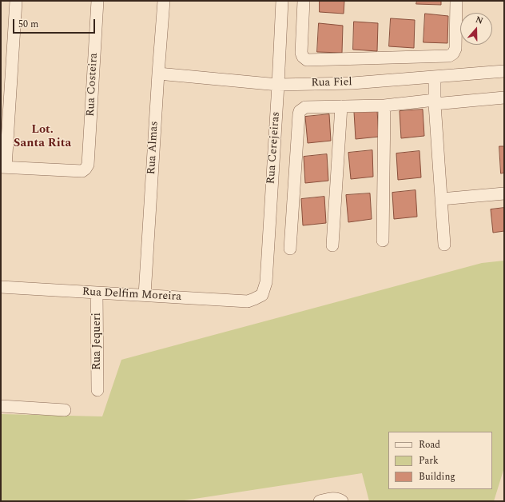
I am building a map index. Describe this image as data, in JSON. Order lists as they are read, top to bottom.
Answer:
{
  "streets": {
    "street": [
      "Rua Fiel",
      "Rua Costeira",
      "Rua Almas",
      "Rua Cerejeiras",
      "Rua Delfim Moreira",
      "Rua Jequeri"
    ]
  },
  "crossings": [
    ["Rua Fiel", "Rua Almas"],
    ["Rua Fiel", "Rua Cerejeiras"],
    ["Rua Almas", "Rua Delfim Moreira"],
    ["Rua Cerejeiras", "Rua Delfim Moreira"],
    ["Rua Delfim Moreira", "Rua Jequeri"]
  ],
  "districts": ["Lot. Santa Rita"],
  "legend": ["Road", "Park", "Building"],
  "scale_bar": "50 m",
  "north": "top"
}
